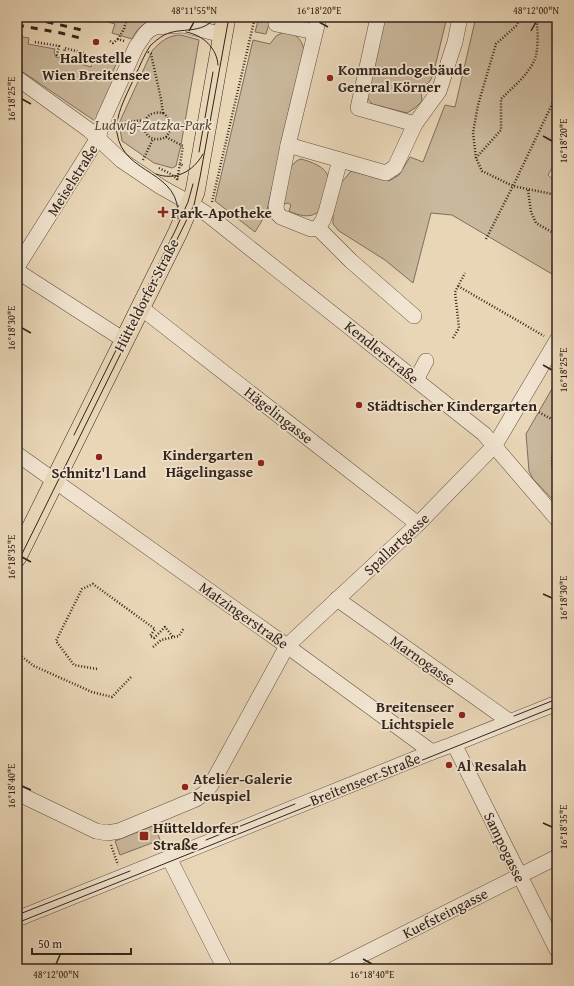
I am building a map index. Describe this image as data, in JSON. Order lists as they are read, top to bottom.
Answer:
{
  "streets": {
    "main road": ["Hütteldorfer Straße"],
    "street": [
      "Meiselstraße",
      "Kendlerstraße",
      "Hägelingasse",
      "Spallartgasse",
      "Matzingerstraße",
      "Marnogasse",
      "Breitenseer Straße",
      "Sampogasse",
      "Kuefsteingasse"
    ]
  },
  "crossings": [
    ["Meiselstraße", "Hütteldorfer Straße"],
    ["Meiselstraße", "Kendlerstraße"],
    ["Hütteldorfer Straße", "Kendlerstraße"],
    ["Hütteldorfer Straße", "Hägelingasse"],
    ["Hütteldorfer Straße", "Matzingerstraße"],
    ["Kendlerstraße", "Spallartgasse"],
    ["Hägelingasse", "Spallartgasse"],
    ["Spallartgasse", "Matzingerstraße"],
    ["Spallartgasse", "Marnogasse"],
    ["Matzingerstraße", "Breitenseer Straße"],
    ["Marnogasse", "Breitenseer Straße"],
    ["Breitenseer Straße", "Sampogasse"],
    ["Sampogasse", "Kuefsteingasse"]
  ],
  "parks": ["Ludwig-Zatzka-Park"],
  "places": {
    "other": [
      "Haltestelle Wien Breitensee",
      "Kommandogebäude General Körner",
      "Städtischer Kindergarten",
      "Schnitz'l Land",
      "Kindergarten Hägelingasse",
      "Breitenseer Lichtspiele",
      "Al Resalah",
      "Atelier-Galerie Neuspiel"
    ],
    "health": ["Park-Apotheke"],
    "transit": ["Hütteldorfer Straße"]
  },
  "scale_bar": "50 m",
  "coordinates": [
    "48°11'55\"N",
    "16°18'20\"E",
    "48°12'00\"N",
    "16°18'25\"E",
    "16°18'30\"E",
    "16°18'35\"E",
    "16°18'40\"E"
  ]
}
